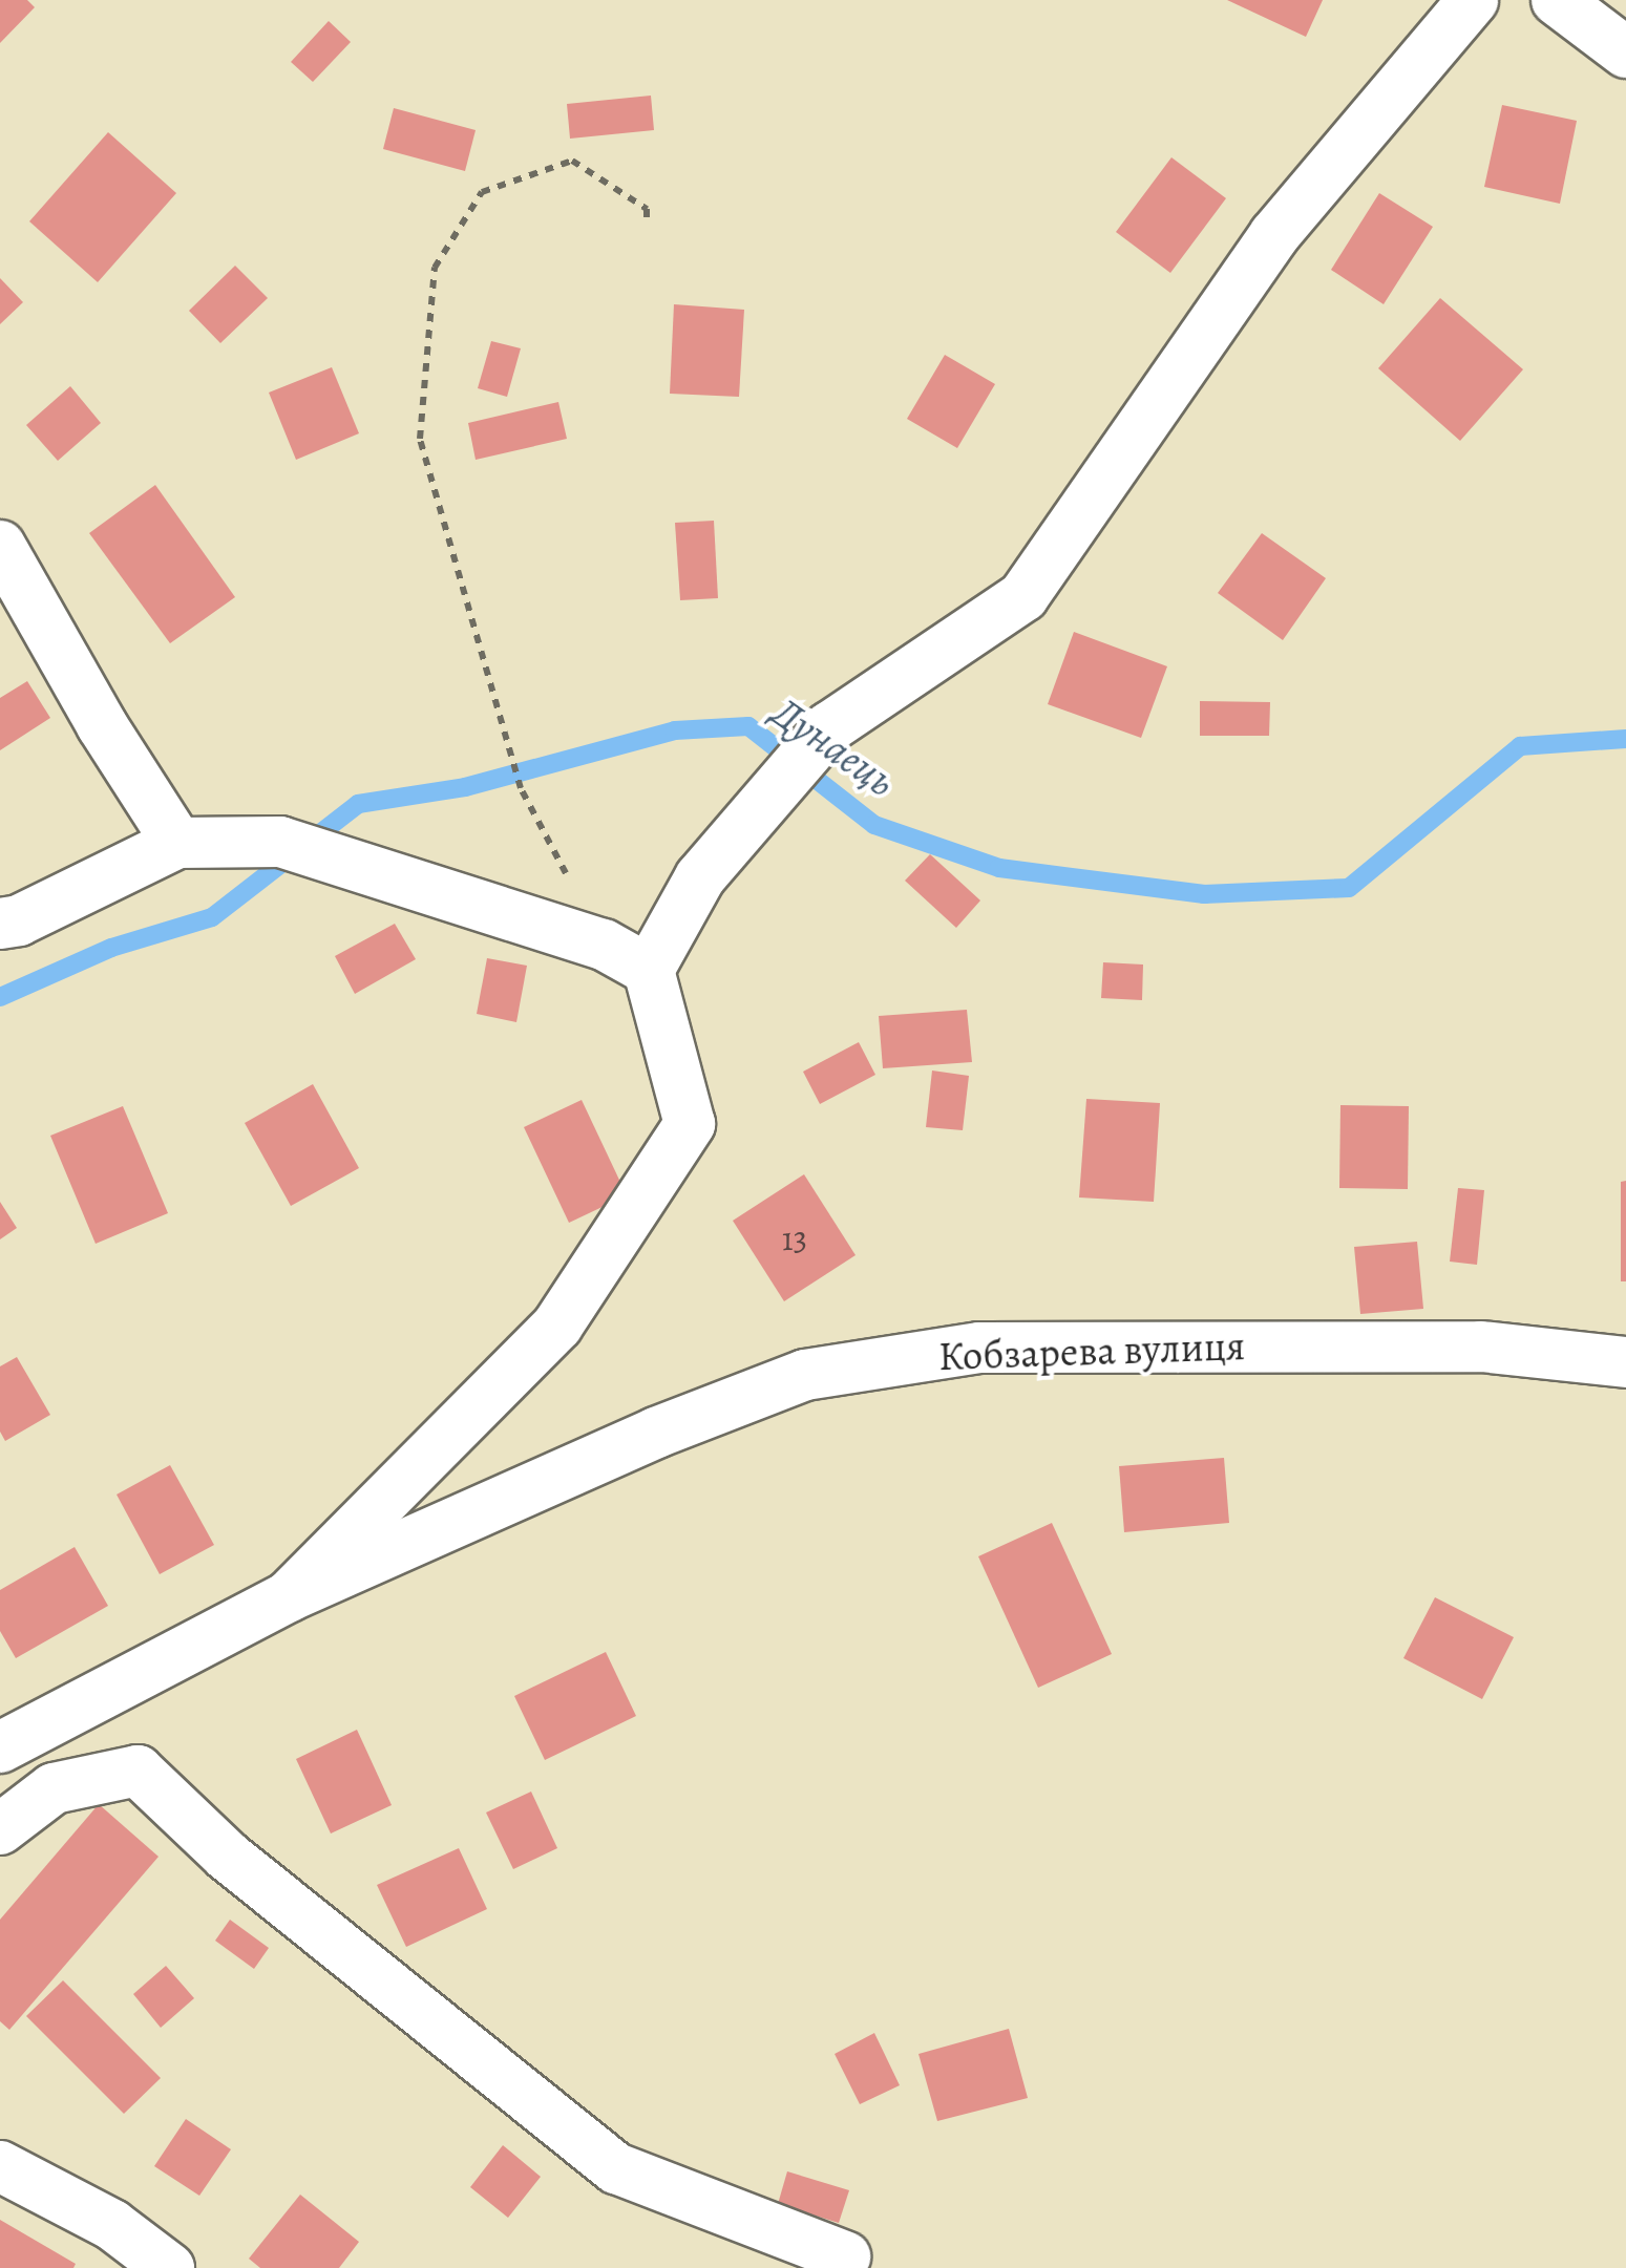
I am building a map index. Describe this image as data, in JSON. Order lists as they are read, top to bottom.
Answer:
{
  "streets": {
    "street": ["Кобзарева вулиця"]
  },
  "water": ["Дунаець"],
  "house_numbers": ["13"]
}
